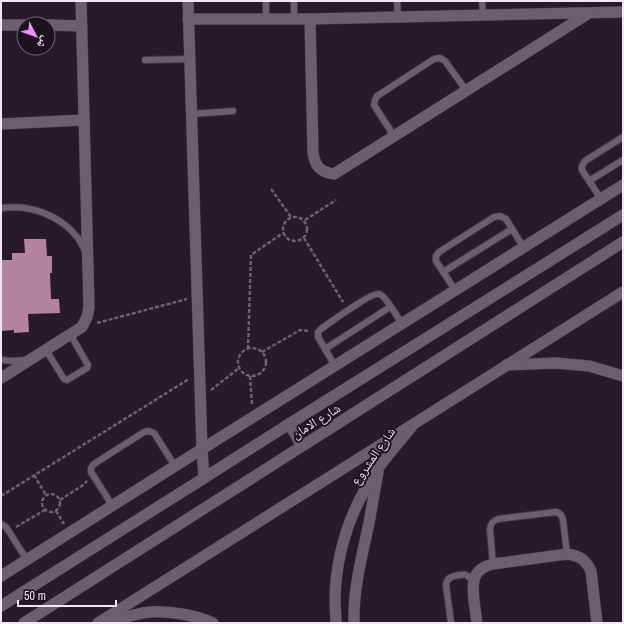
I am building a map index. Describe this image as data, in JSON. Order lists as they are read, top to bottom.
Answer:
{
  "streets": {
    "street": ["شارع الامان", "شارع المشروع"]
  },
  "scale_bar": "50 m",
  "north": "bottom right"
}
